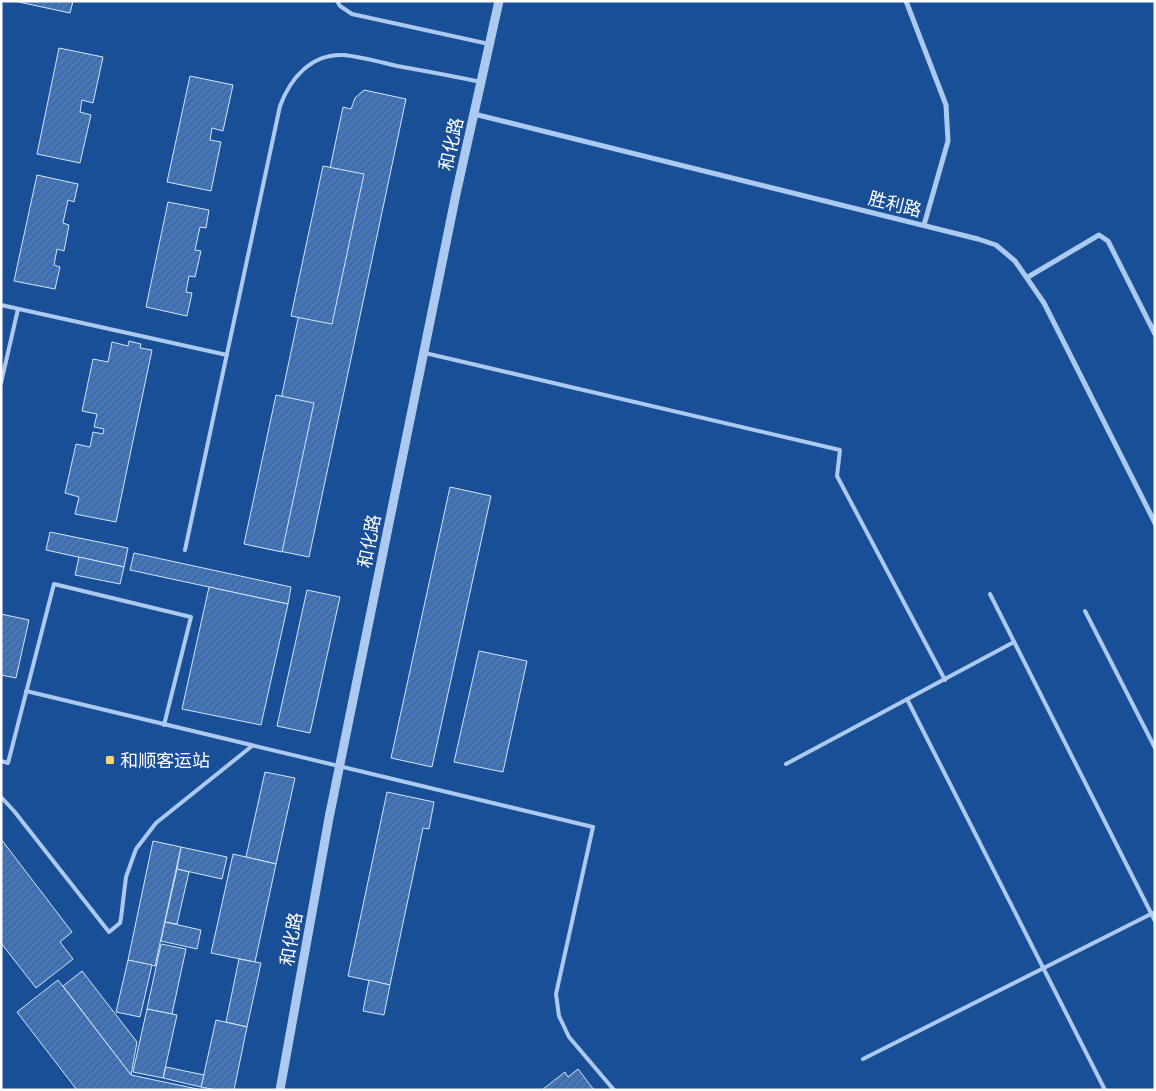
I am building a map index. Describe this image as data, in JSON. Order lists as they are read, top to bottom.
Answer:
{
  "streets": {
    "street": ["和化路", "胜利路"]
  },
  "crossings": [
    ["和化路", "胜利路"]
  ],
  "places": {
    "transit": ["和顺客运站"]
  }
}
